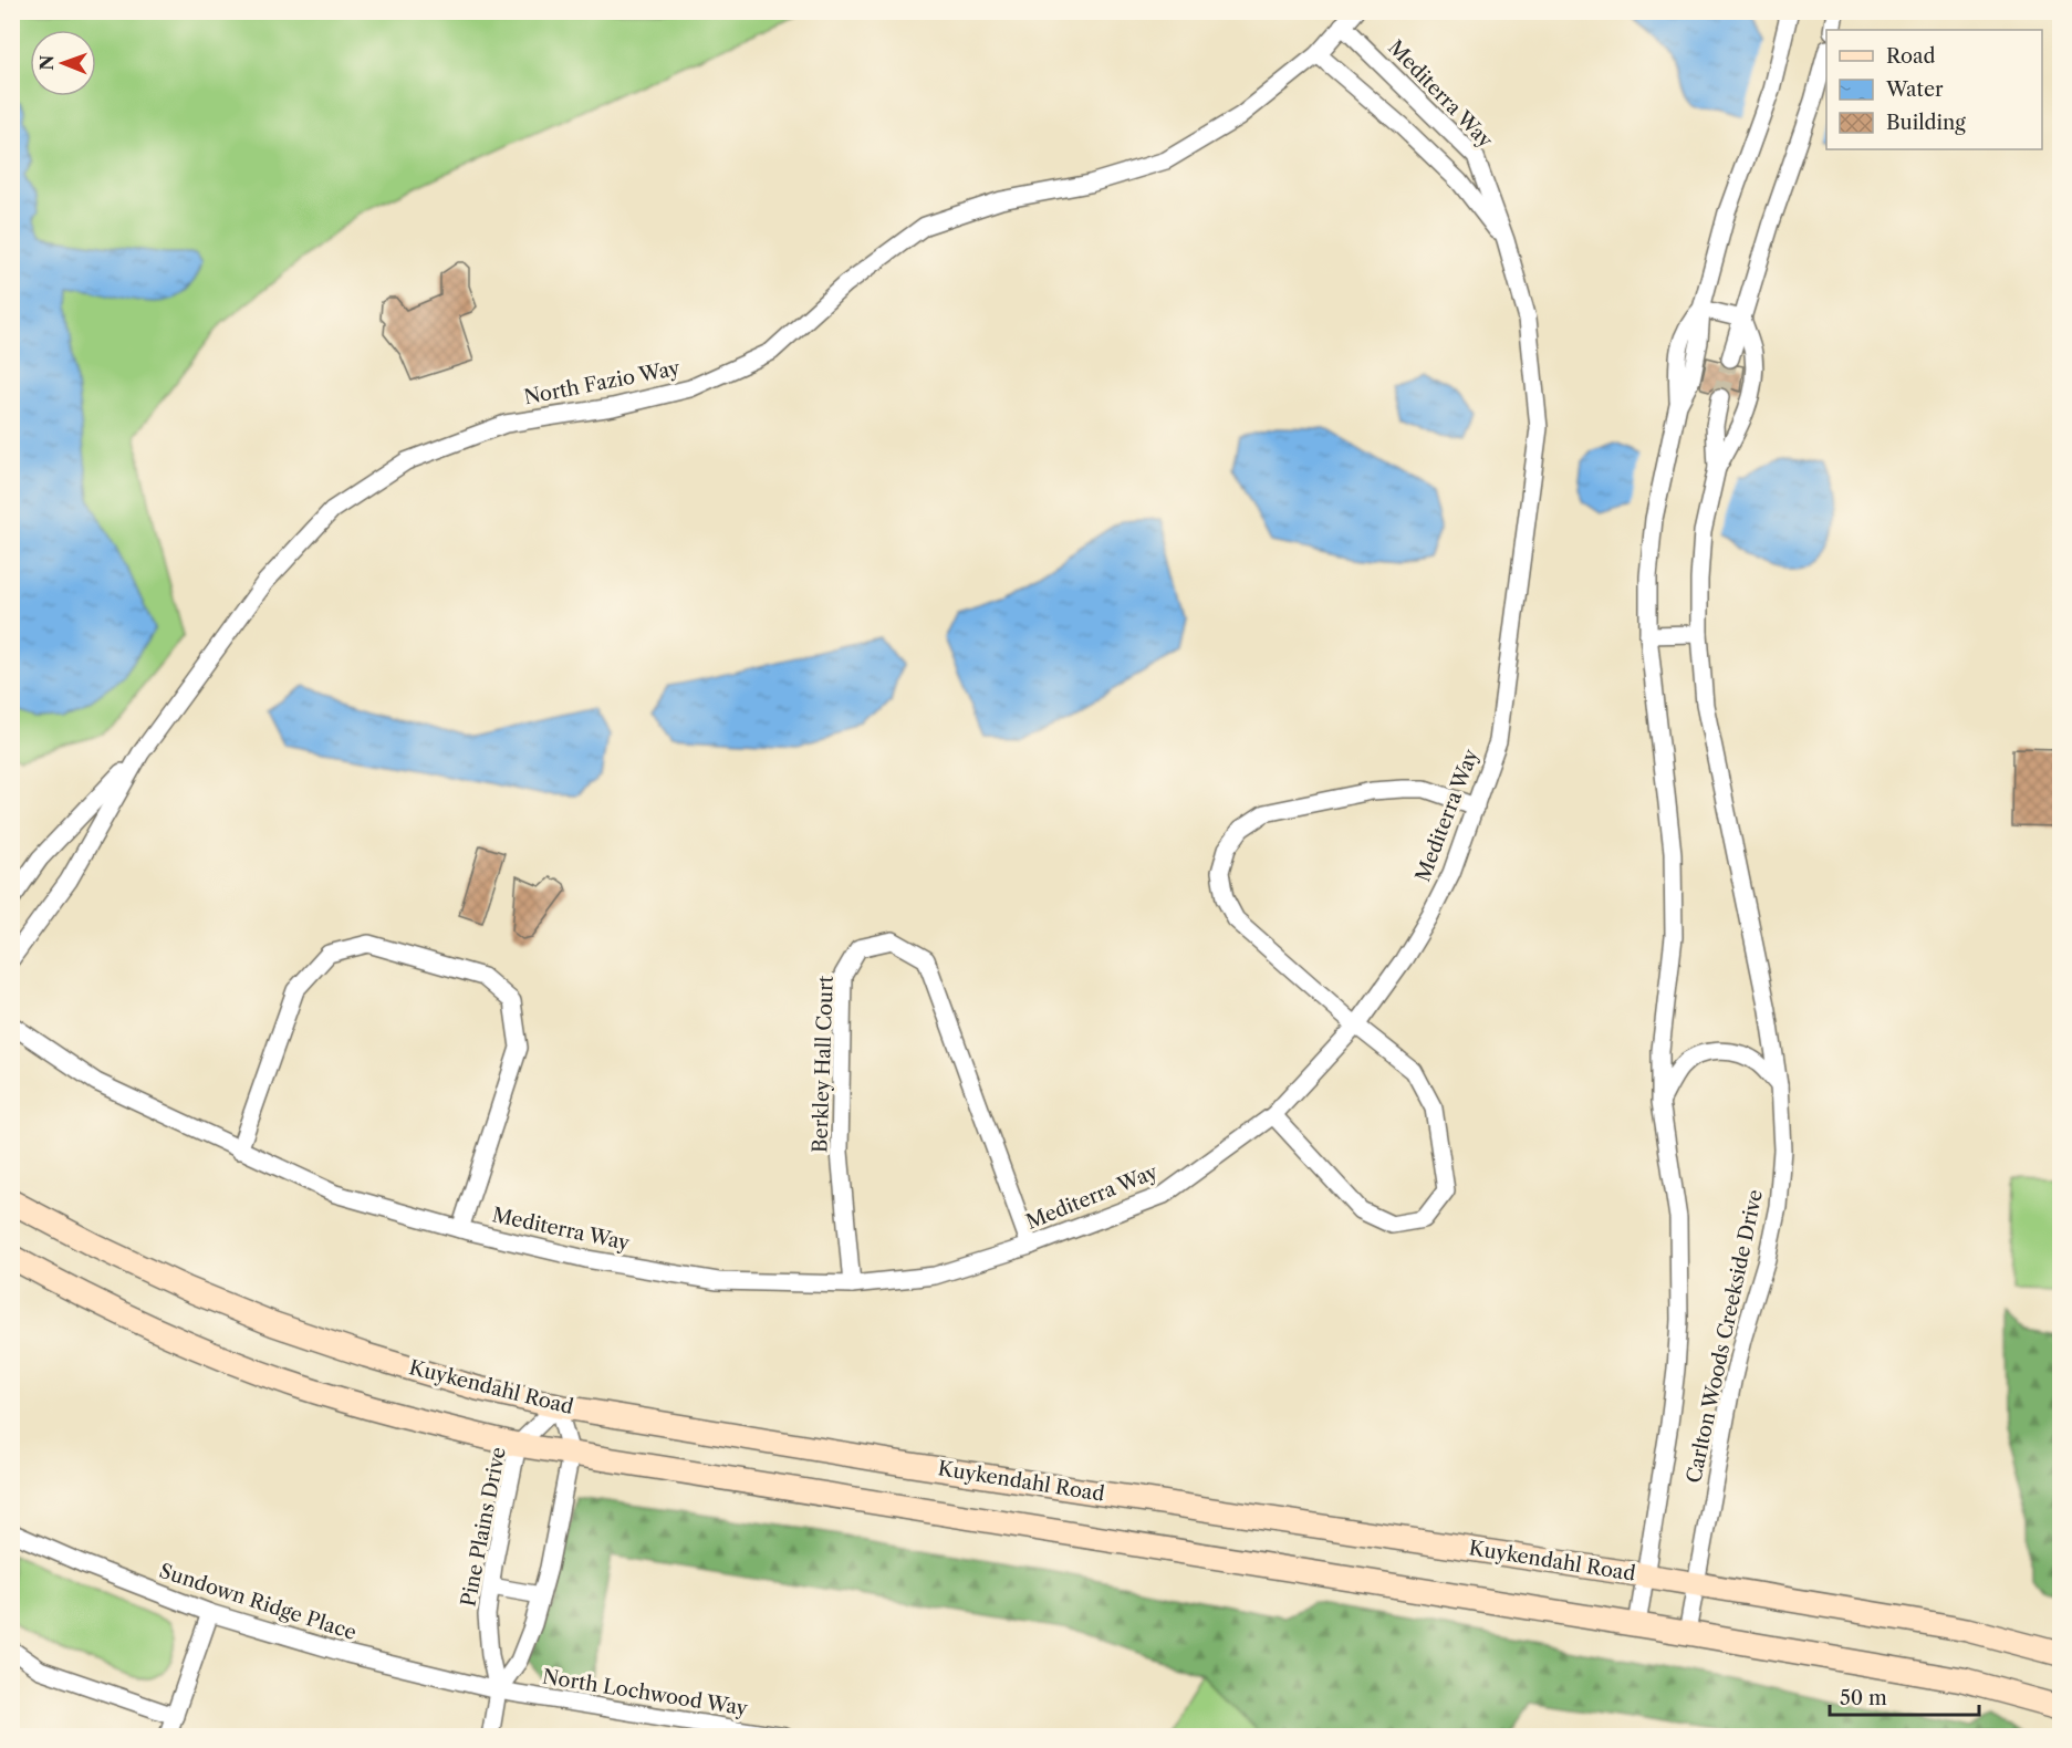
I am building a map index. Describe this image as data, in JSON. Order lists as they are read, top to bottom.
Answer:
{
  "streets": {
    "main road": ["Kuykendahl Road"],
    "street": [
      "Mediterra Way",
      "North Fazio Way",
      "Berkley Hall Court",
      "Carlton Woods Creekside Drive",
      "Pine Plains Drive",
      "Sundown Ridge Place",
      "North Lochwood Way"
    ]
  },
  "crossings": [
    ["Mediterra Way", "North Fazio Way"],
    ["Mediterra Way", "Berkley Hall Court"],
    ["Carlton Woods Creekside Drive", "Kuykendahl Road"],
    ["Kuykendahl Road", "Pine Plains Drive"],
    ["Pine Plains Drive", "Sundown Ridge Place"],
    ["Pine Plains Drive", "North Lochwood Way"],
    ["Sundown Ridge Place", "North Lochwood Way"]
  ],
  "legend": ["Road", "Water", "Building"],
  "scale_bar": "50 m",
  "north": "left"
}
